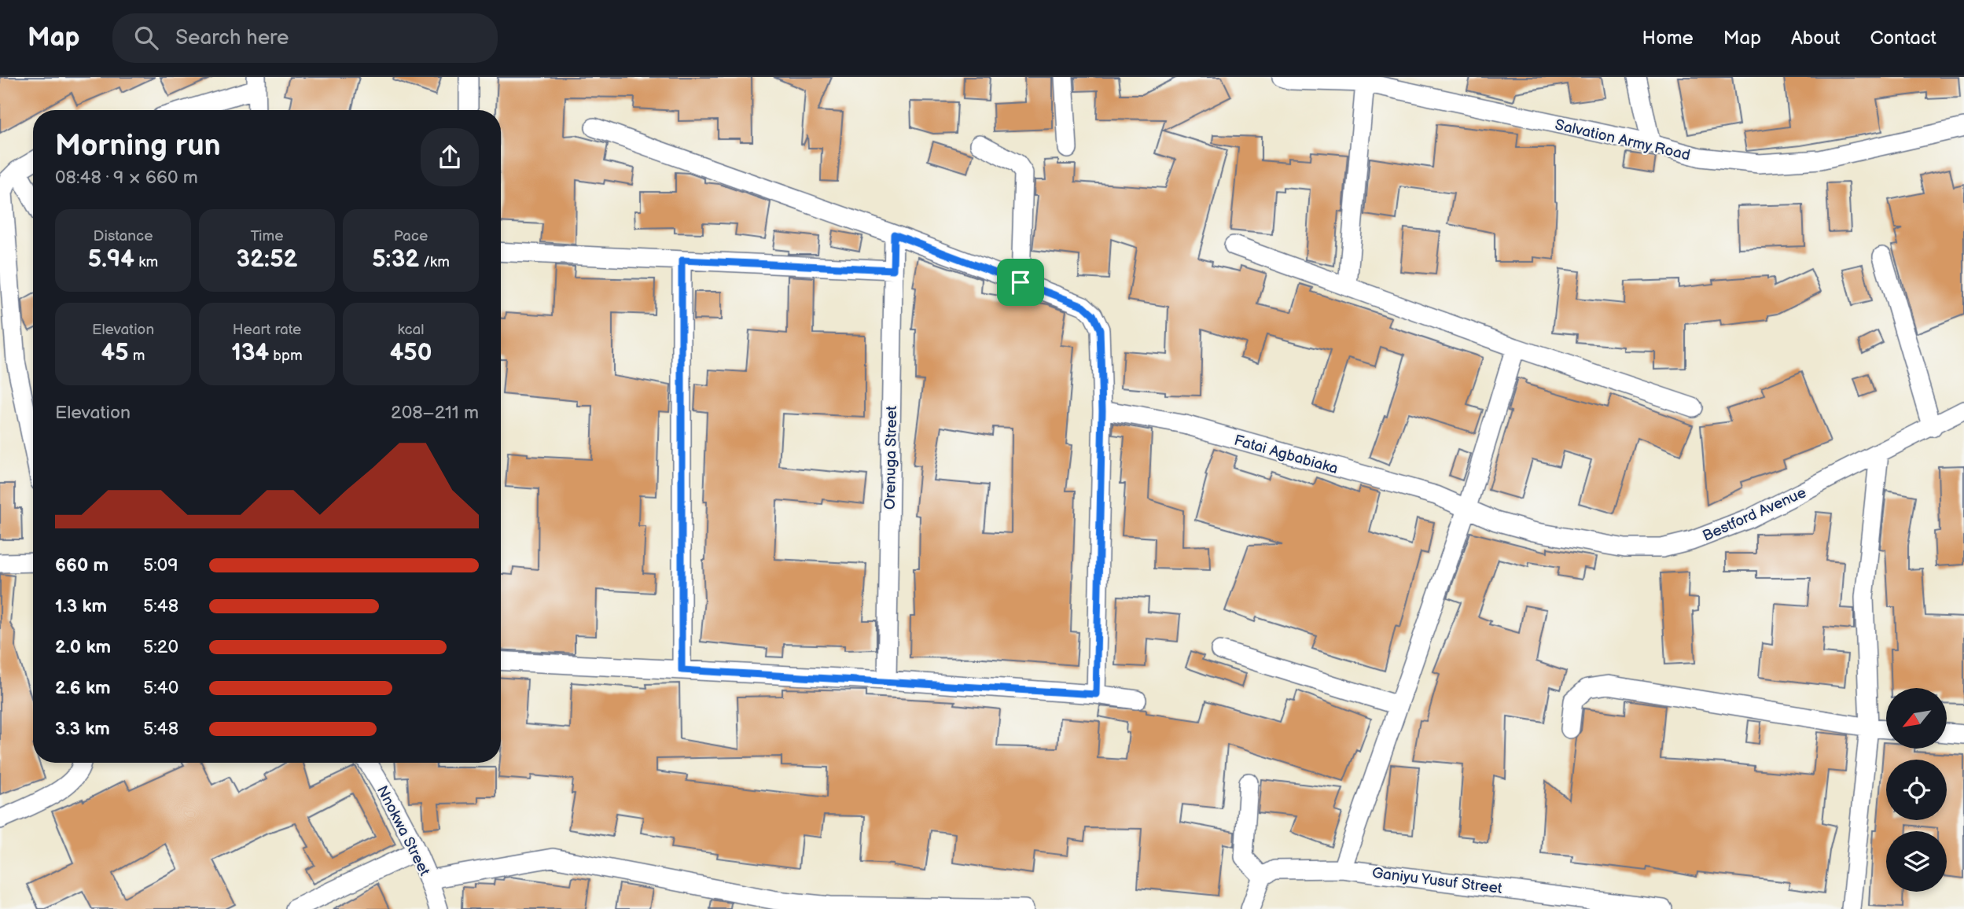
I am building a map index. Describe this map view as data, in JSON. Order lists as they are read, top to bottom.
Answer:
{
  "streets": {
    "street": [
      "Salvation Army Road",
      "Fatai Agbabiaka",
      "Orenuga Street",
      "Bestford Avenue",
      "Nnokwa Street",
      "Ganiyu Yusuf Street"
    ]
  },
  "crossings": [
    ["Fatai Agbabiaka", "Bestford Avenue"]
  ],
  "north": "bottom left",
  "page": {
    "header": "Map",
    "search": "Search here",
    "nav": [
      "Home",
      "Map",
      "About",
      "Contact"
    ],
    "heading": ["Morning run", "08:48 · 9 × 660 m"],
    "stats": [
      ["Distance", "5.94 km"],
      ["Time", "32:52"],
      ["Pace", "5:32 /km"],
      ["Elevation", "45 m"],
      ["Heart rate", "134 bpm"],
      ["kcal", "450"]
    ],
    "chart": ["Elevation", "208–211 m"],
    "list": [
      {
        "name": "660 m",
        "note": "5:09"
      },
      {
        "name": "1.3 km",
        "note": "5:48"
      },
      {
        "name": "2.0 km",
        "note": "5:20"
      },
      {
        "name": "2.6 km",
        "note": "5:40"
      },
      {
        "name": "3.3 km",
        "note": "5:48"
      }
    ]
  }
}
